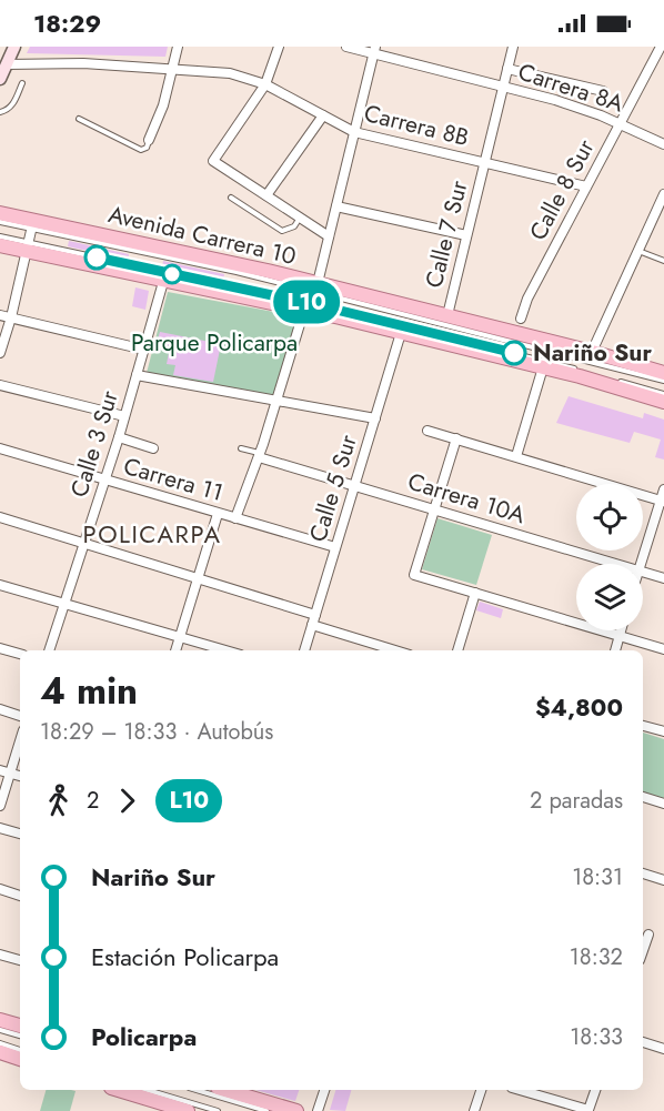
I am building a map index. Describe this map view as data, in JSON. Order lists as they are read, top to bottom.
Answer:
{
  "streets": {
    "main road": ["Avenida Carrera 10"],
    "street": [
      "Carrera 8A",
      "Carrera 8B",
      "Calle 8 Sur",
      "Calle 7 Sur",
      "Calle 3 Sur",
      "Carrera 11",
      "Calle 5 Sur",
      "Carrera 10A"
    ]
  },
  "crossings": [
    ["Carrera 8A", "Calle 8 Sur"],
    ["Carrera 8A", "Calle 7 Sur"],
    ["Carrera 8B", "Calle 8 Sur"],
    ["Carrera 8B", "Calle 7 Sur"],
    ["Calle 7 Sur", "Avenida Carrera 10"],
    ["Calle 3 Sur", "Carrera 11"],
    ["Carrera 11", "Calle 5 Sur"],
    ["Calle 5 Sur", "Carrera 10A"]
  ],
  "districts": ["POLICARPA"],
  "parks": ["Parque Policarpa"],
  "places": ["Nariño Sur"],
  "lines": ["bus line L10"],
  "page": {
    "status": "18:29",
    "on_map": "L10",
    "heading": ["4 min", "18:29 – 18:33 · Autobús", "$4,800"],
    "legs": ["2", "L10", "2 paradas"],
    "list": [
      {
        "name": "Nariño Sur",
        "value": "18:31"
      },
      {
        "name": "Estación Policarpa",
        "value": "18:32"
      },
      {
        "name": "Policarpa",
        "value": "18:33"
      }
    ]
  }
}
